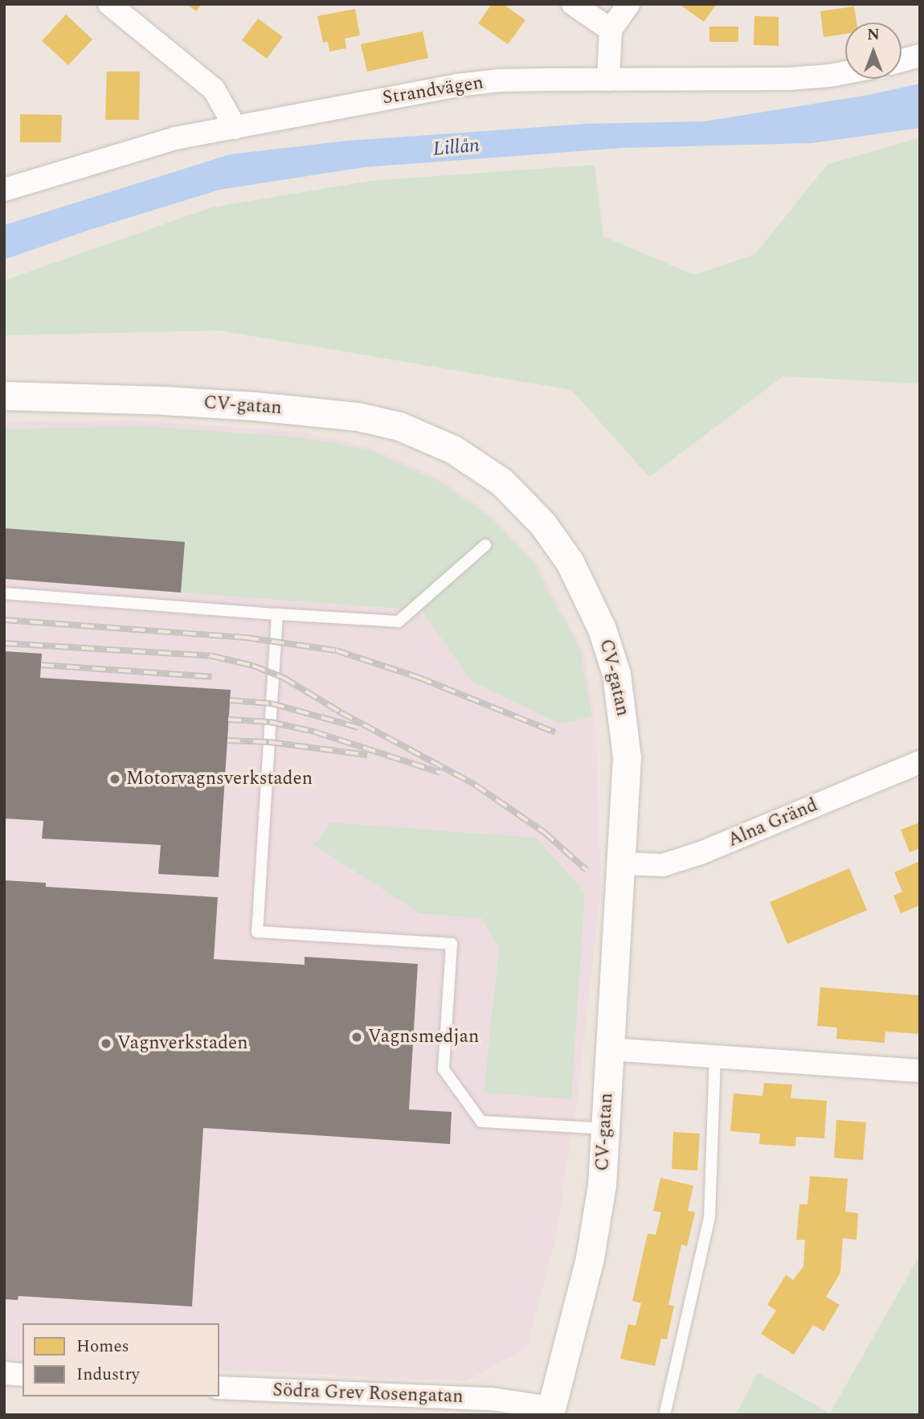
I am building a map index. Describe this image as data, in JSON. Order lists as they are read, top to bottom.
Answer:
{
  "streets": {
    "street": [
      "Strandvägen",
      "CV-gatan",
      "Alna Gränd",
      "Södra Grev Rosengatan"
    ]
  },
  "crossings": [
    ["CV-gatan", "Alna Gränd"],
    ["CV-gatan", "Södra Grev Rosengatan"]
  ],
  "water": ["Lillån"],
  "places": ["Motorvagnsverkstaden", "Vagnsmedjan", "Vagnverkstaden"],
  "legend": ["Homes", "Industry"],
  "north": "top"
}
